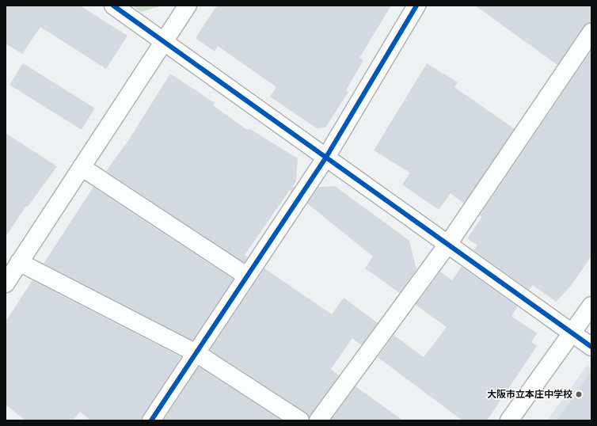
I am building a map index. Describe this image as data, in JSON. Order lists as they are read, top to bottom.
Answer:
{
  "places": ["大阪市立本庄中学校"]
}
